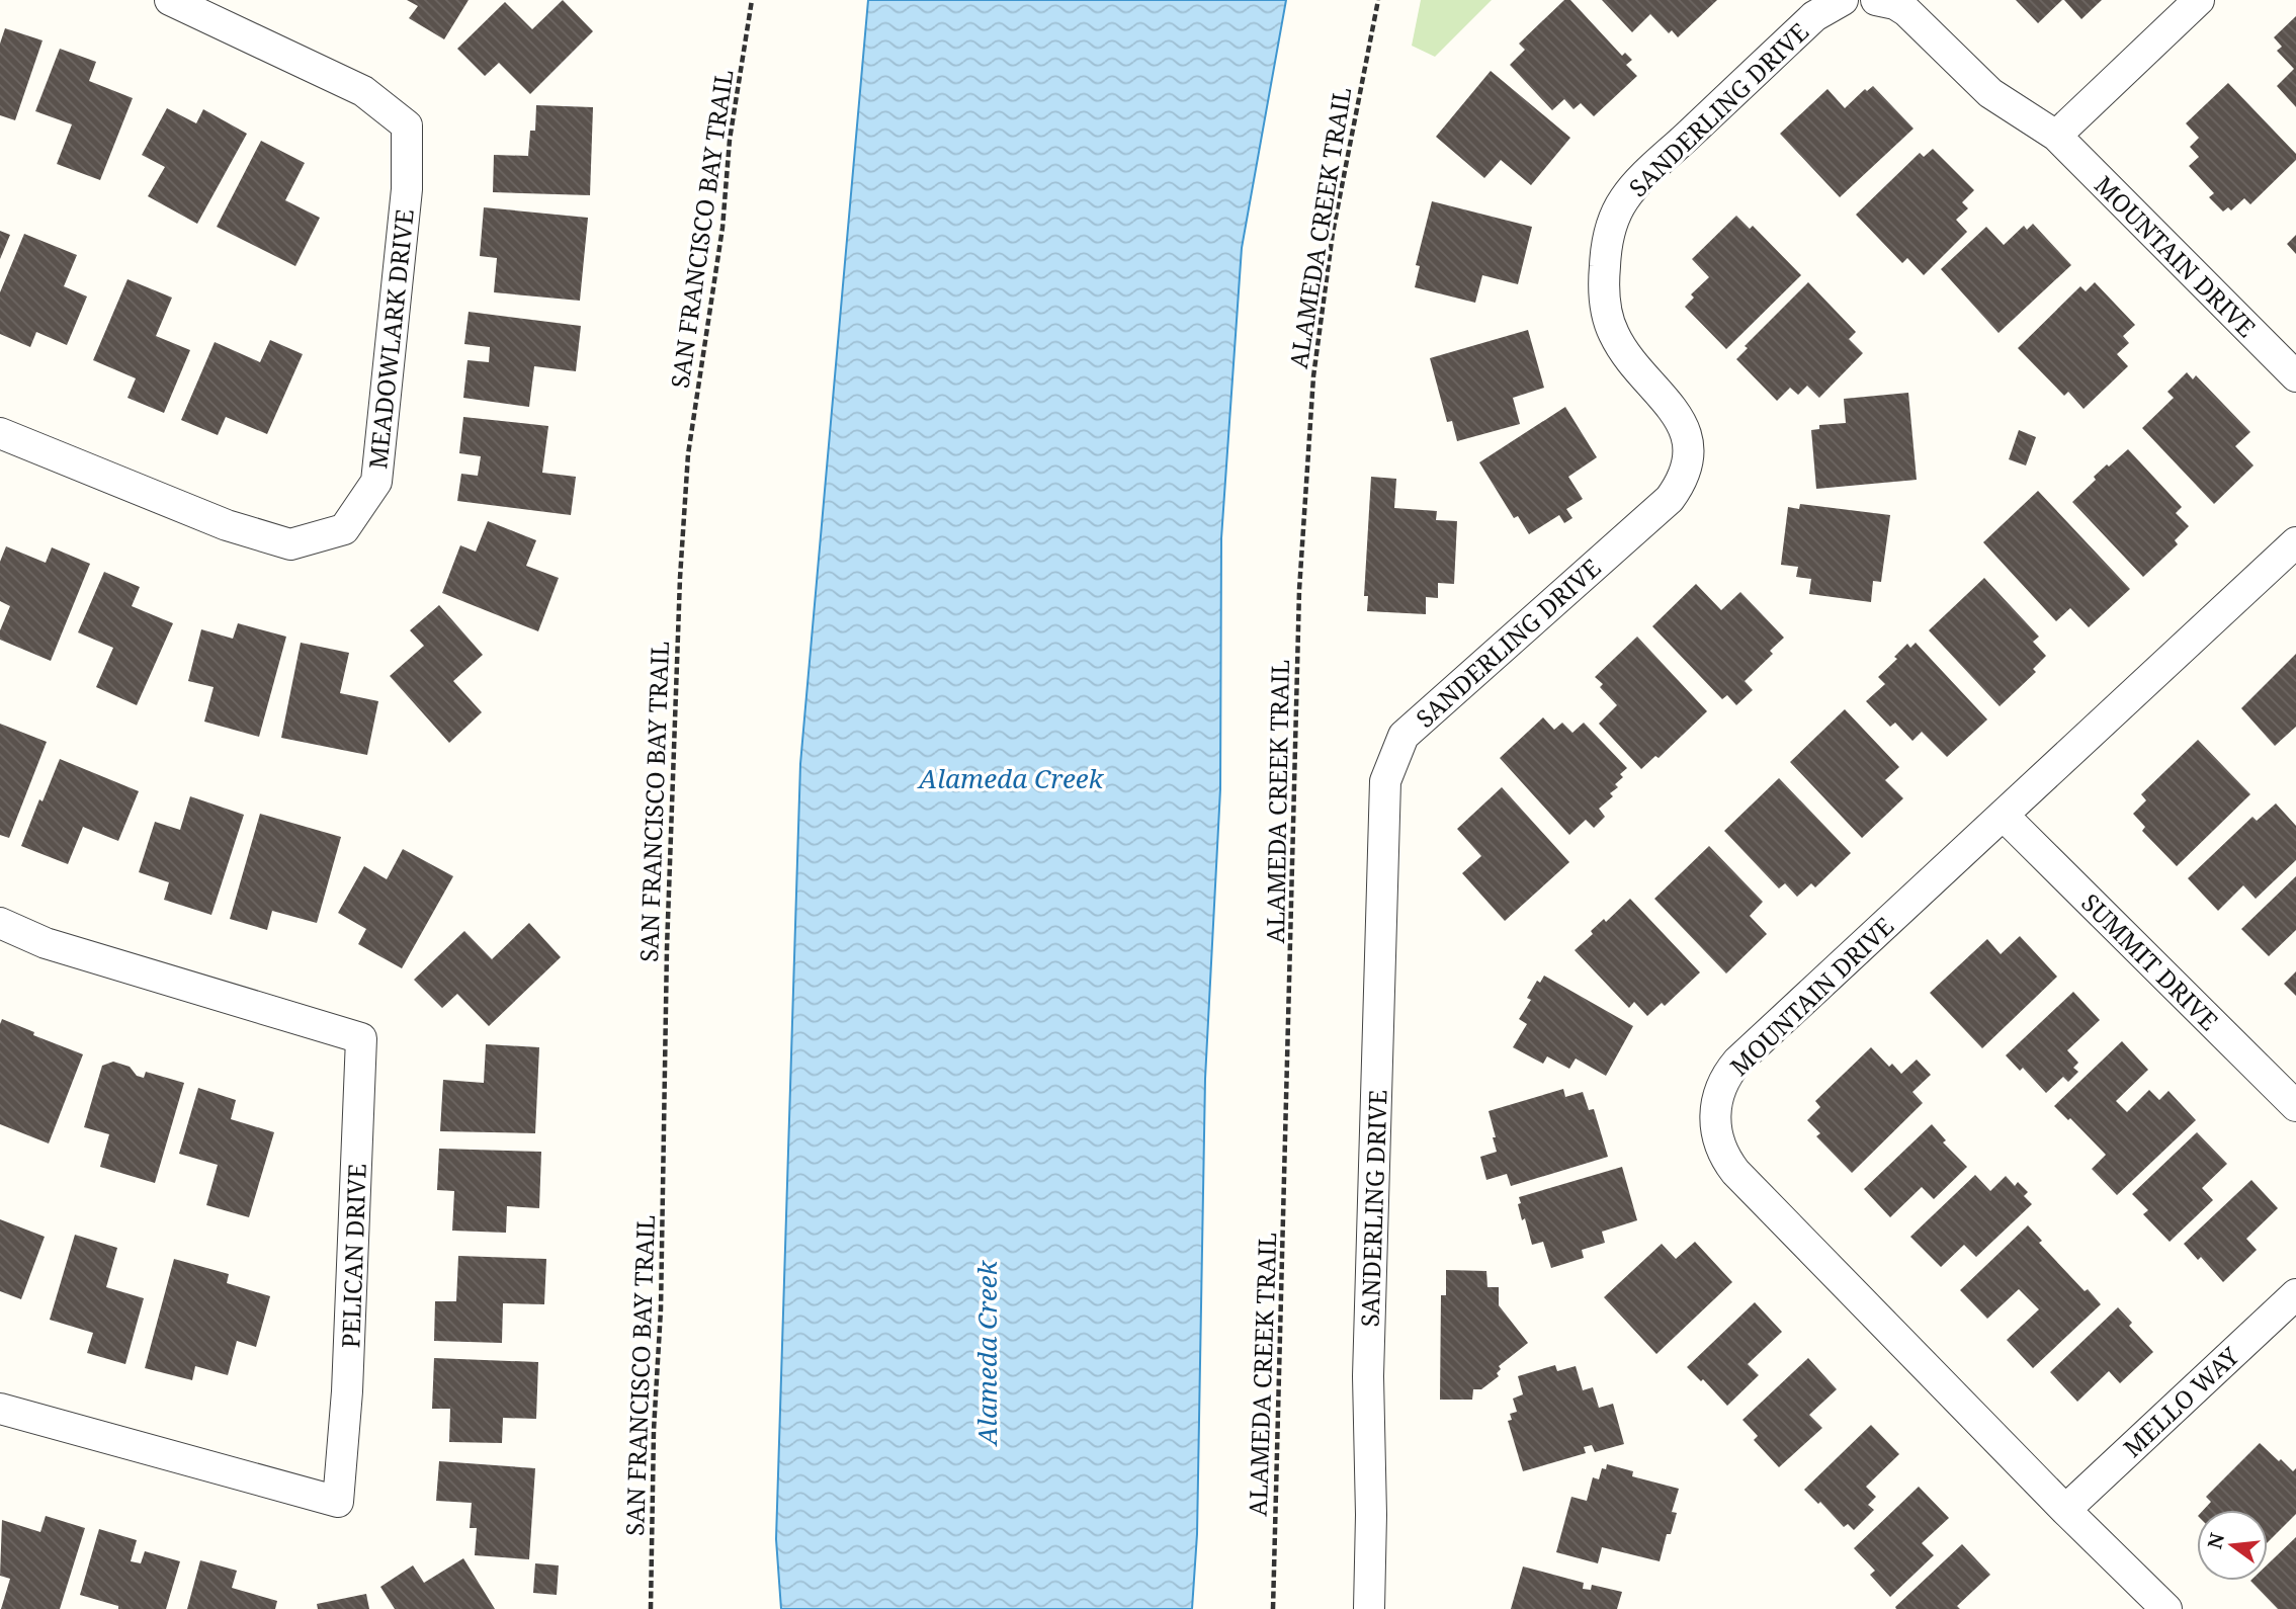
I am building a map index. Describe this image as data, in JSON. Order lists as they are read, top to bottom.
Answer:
{
  "streets": {
    "street": [
      "SANDERLING DRIVE",
      "MOUNTAIN DRIVE",
      "MEADOWLARK DRIVE",
      "SUMMIT DRIVE",
      "PELICAN DRIVE",
      "MELLO WAY"
    ],
    "path": ["ALAMEDA CREEK TRAIL", "SAN FRANCISCO BAY TRAIL"]
  },
  "crossings": [
    ["MOUNTAIN DRIVE", "SUMMIT DRIVE"],
    ["MOUNTAIN DRIVE", "MELLO WAY"]
  ],
  "water": ["Alameda Creek"],
  "north": "left"
}
